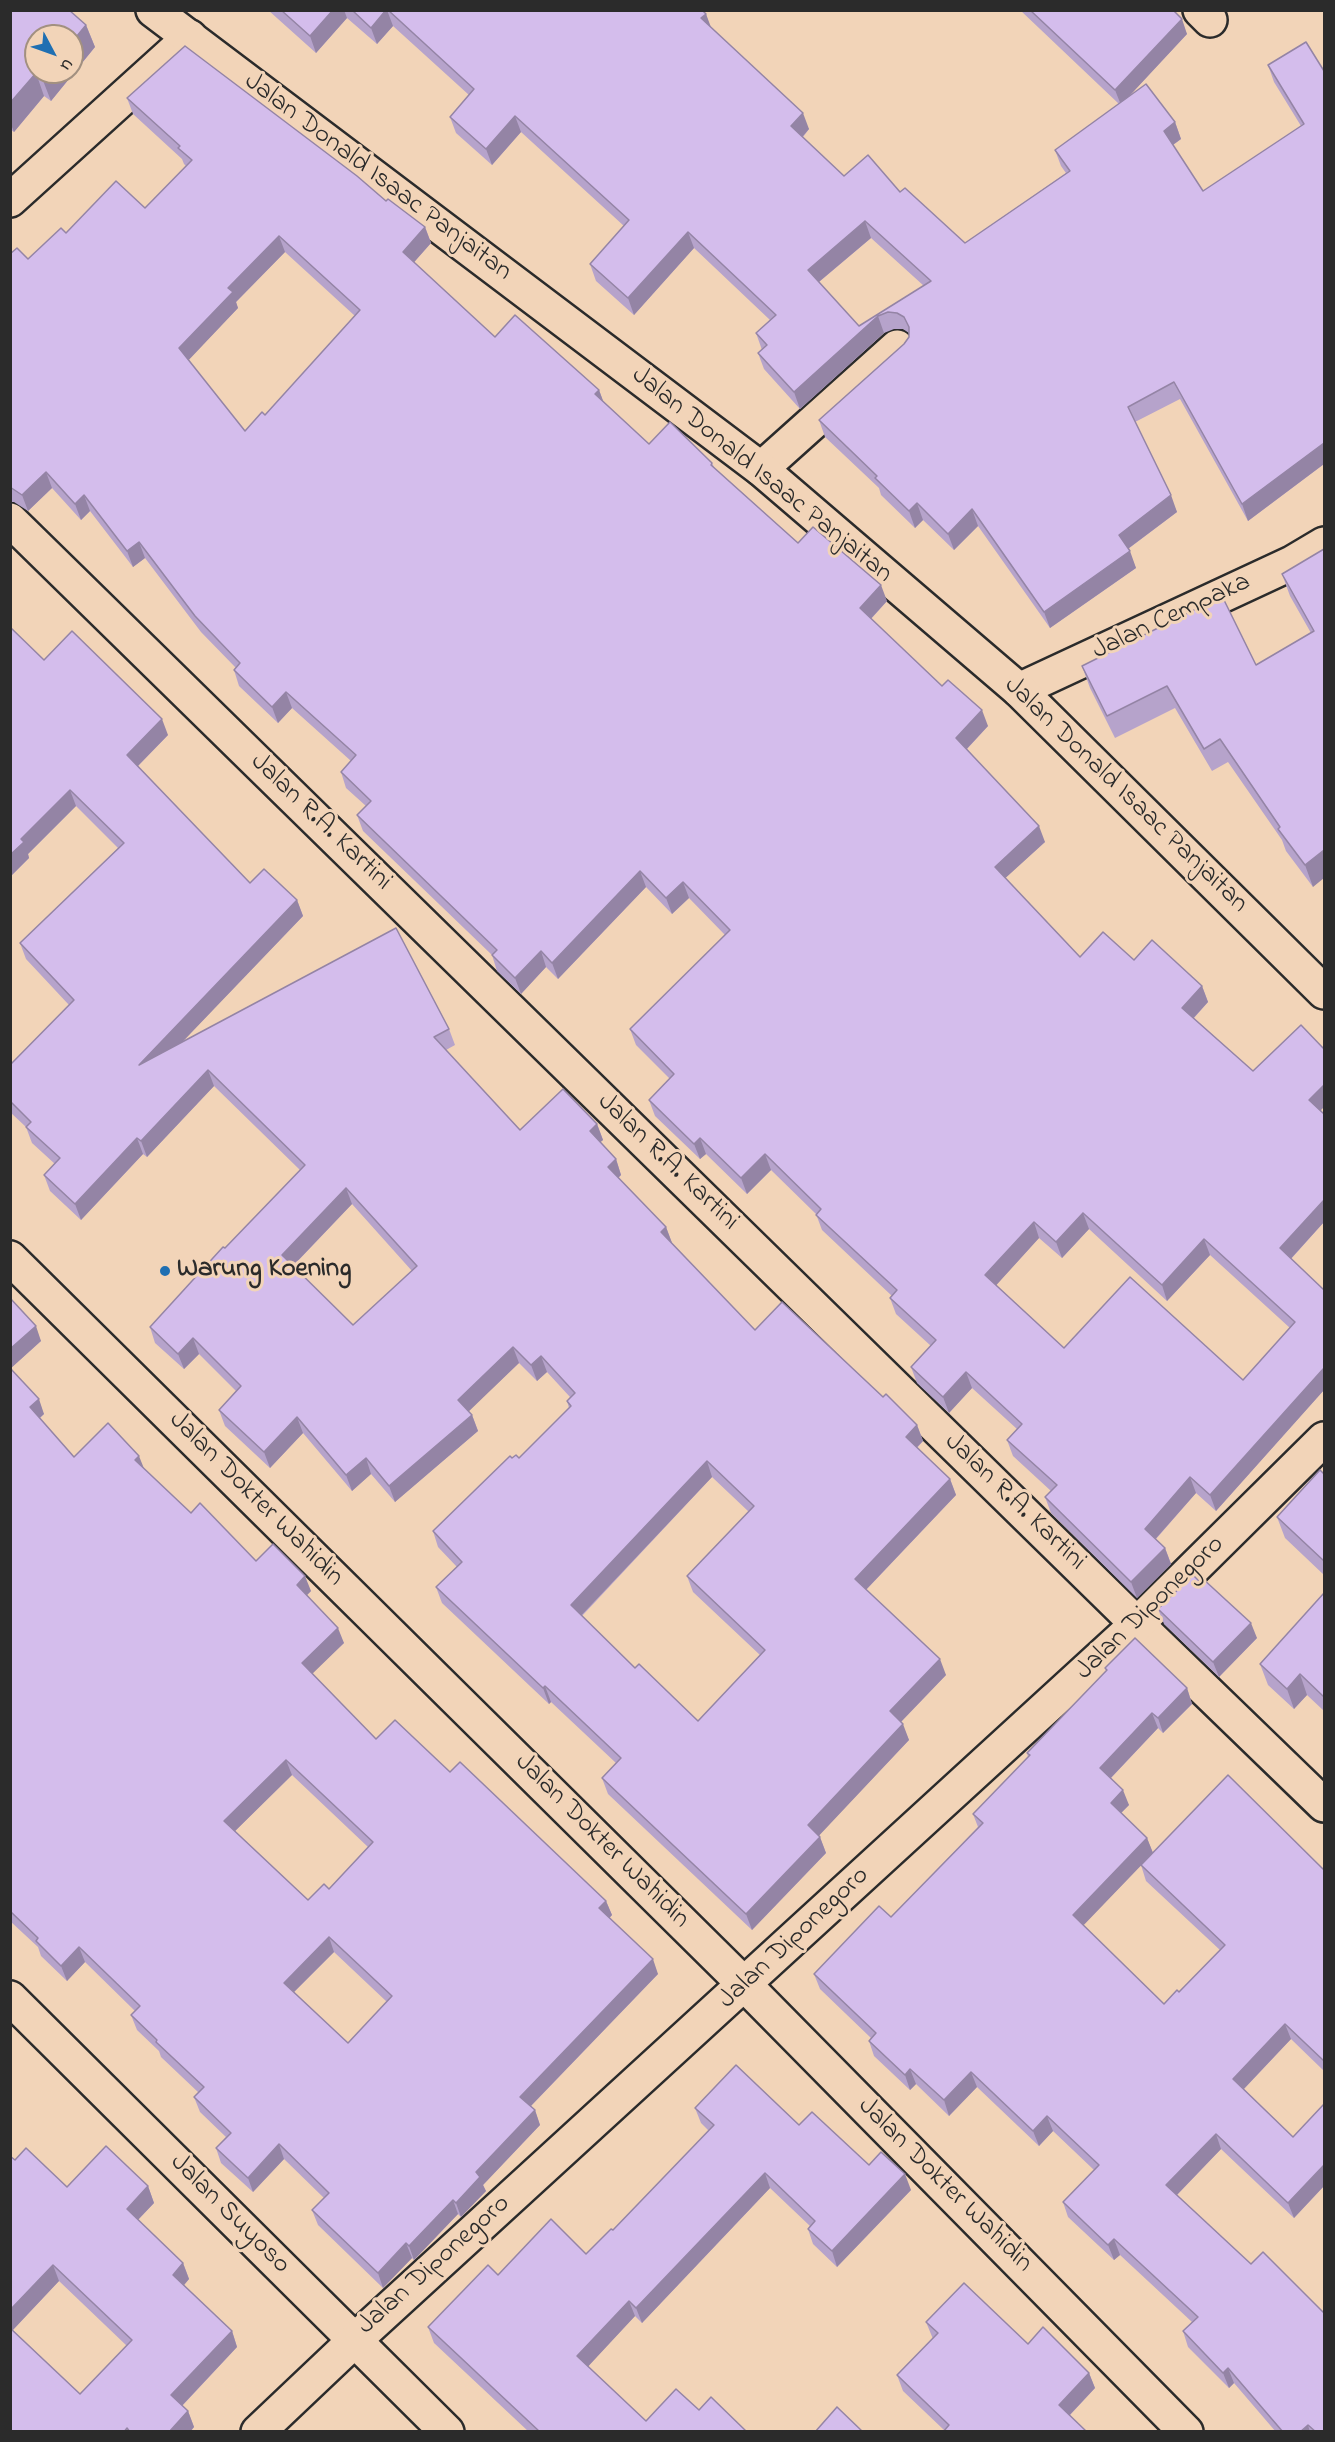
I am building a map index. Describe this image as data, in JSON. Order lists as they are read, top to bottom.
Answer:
{
  "streets": {
    "street": [
      "Jalan Donald Isaac Panjaitan",
      "Jalan Cempaka",
      "Jalan R.A. Kartini",
      "Jalan Dokter Wahidin",
      "Jalan Diponegoro",
      "Jalan Suyoso"
    ]
  },
  "crossings": [
    ["Jalan Donald Isaac Panjaitan", "Jalan Cempaka"],
    ["Jalan R.A. Kartini", "Jalan Diponegoro"],
    ["Jalan Dokter Wahidin", "Jalan Diponegoro"],
    ["Jalan Diponegoro", "Jalan Suyoso"]
  ],
  "places": ["Warung Koening"],
  "north": "bottom right"
}
